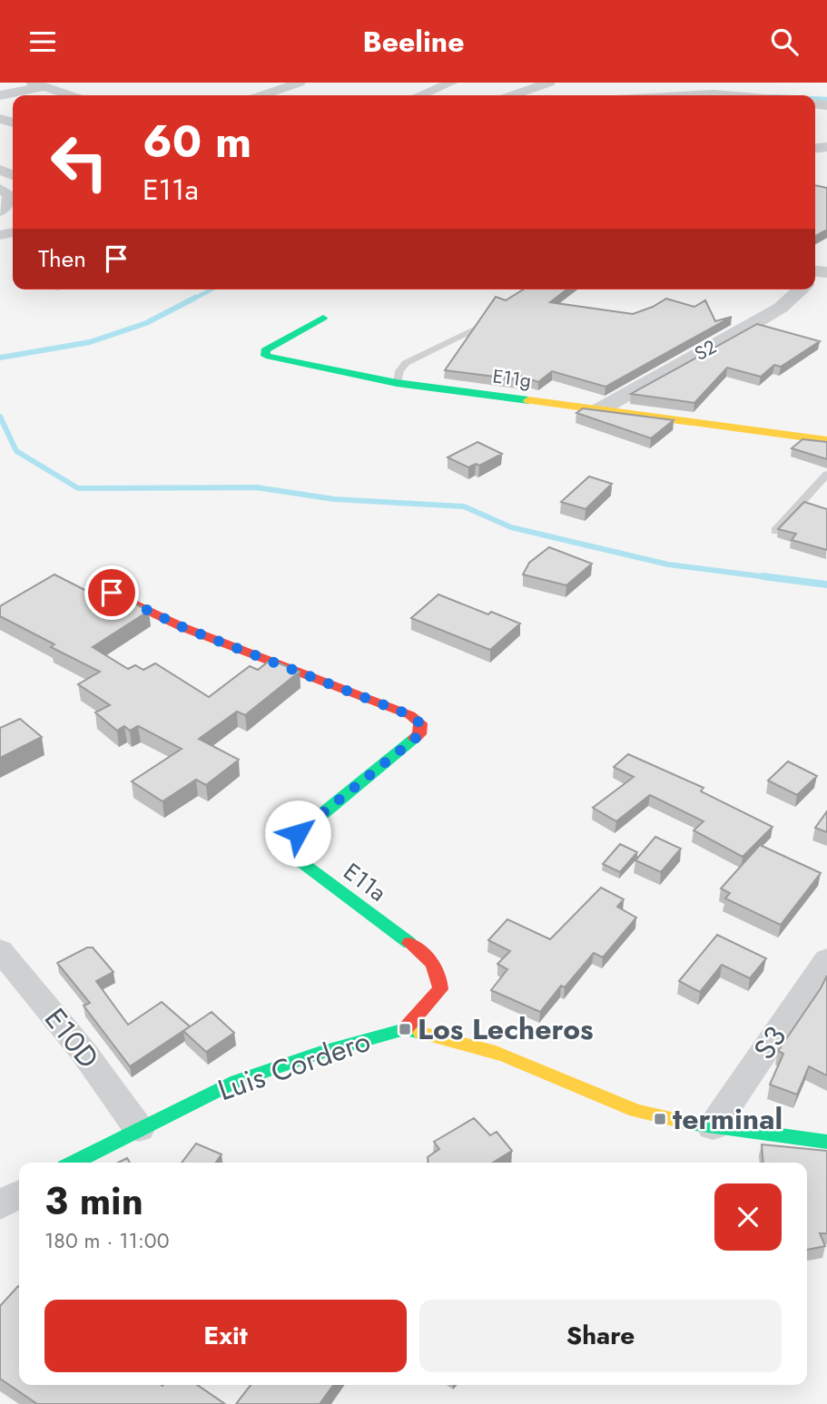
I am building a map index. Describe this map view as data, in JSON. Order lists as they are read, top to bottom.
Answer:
{
  "streets": {
    "street": [
      "S2",
      "E11g",
      "E11a",
      "E10D",
      "S3",
      "Luis Cordero"
    ]
  },
  "crossings": [
    ["S2", "E11g"],
    ["E11a", "Luis Cordero"],
    ["E10D", "Luis Cordero"],
    ["S3", "Luis Cordero"]
  ],
  "places": {
    "transit": ["Los Lecheros", "terminal"]
  },
  "page": {
    "header": "Beeline",
    "turn": ["60 m", "E11a"],
    "then": "Then",
    "heading": ["3 min", "180 m · 11:00"],
    "buttons": ["Exit", "Share"]
  }
}
